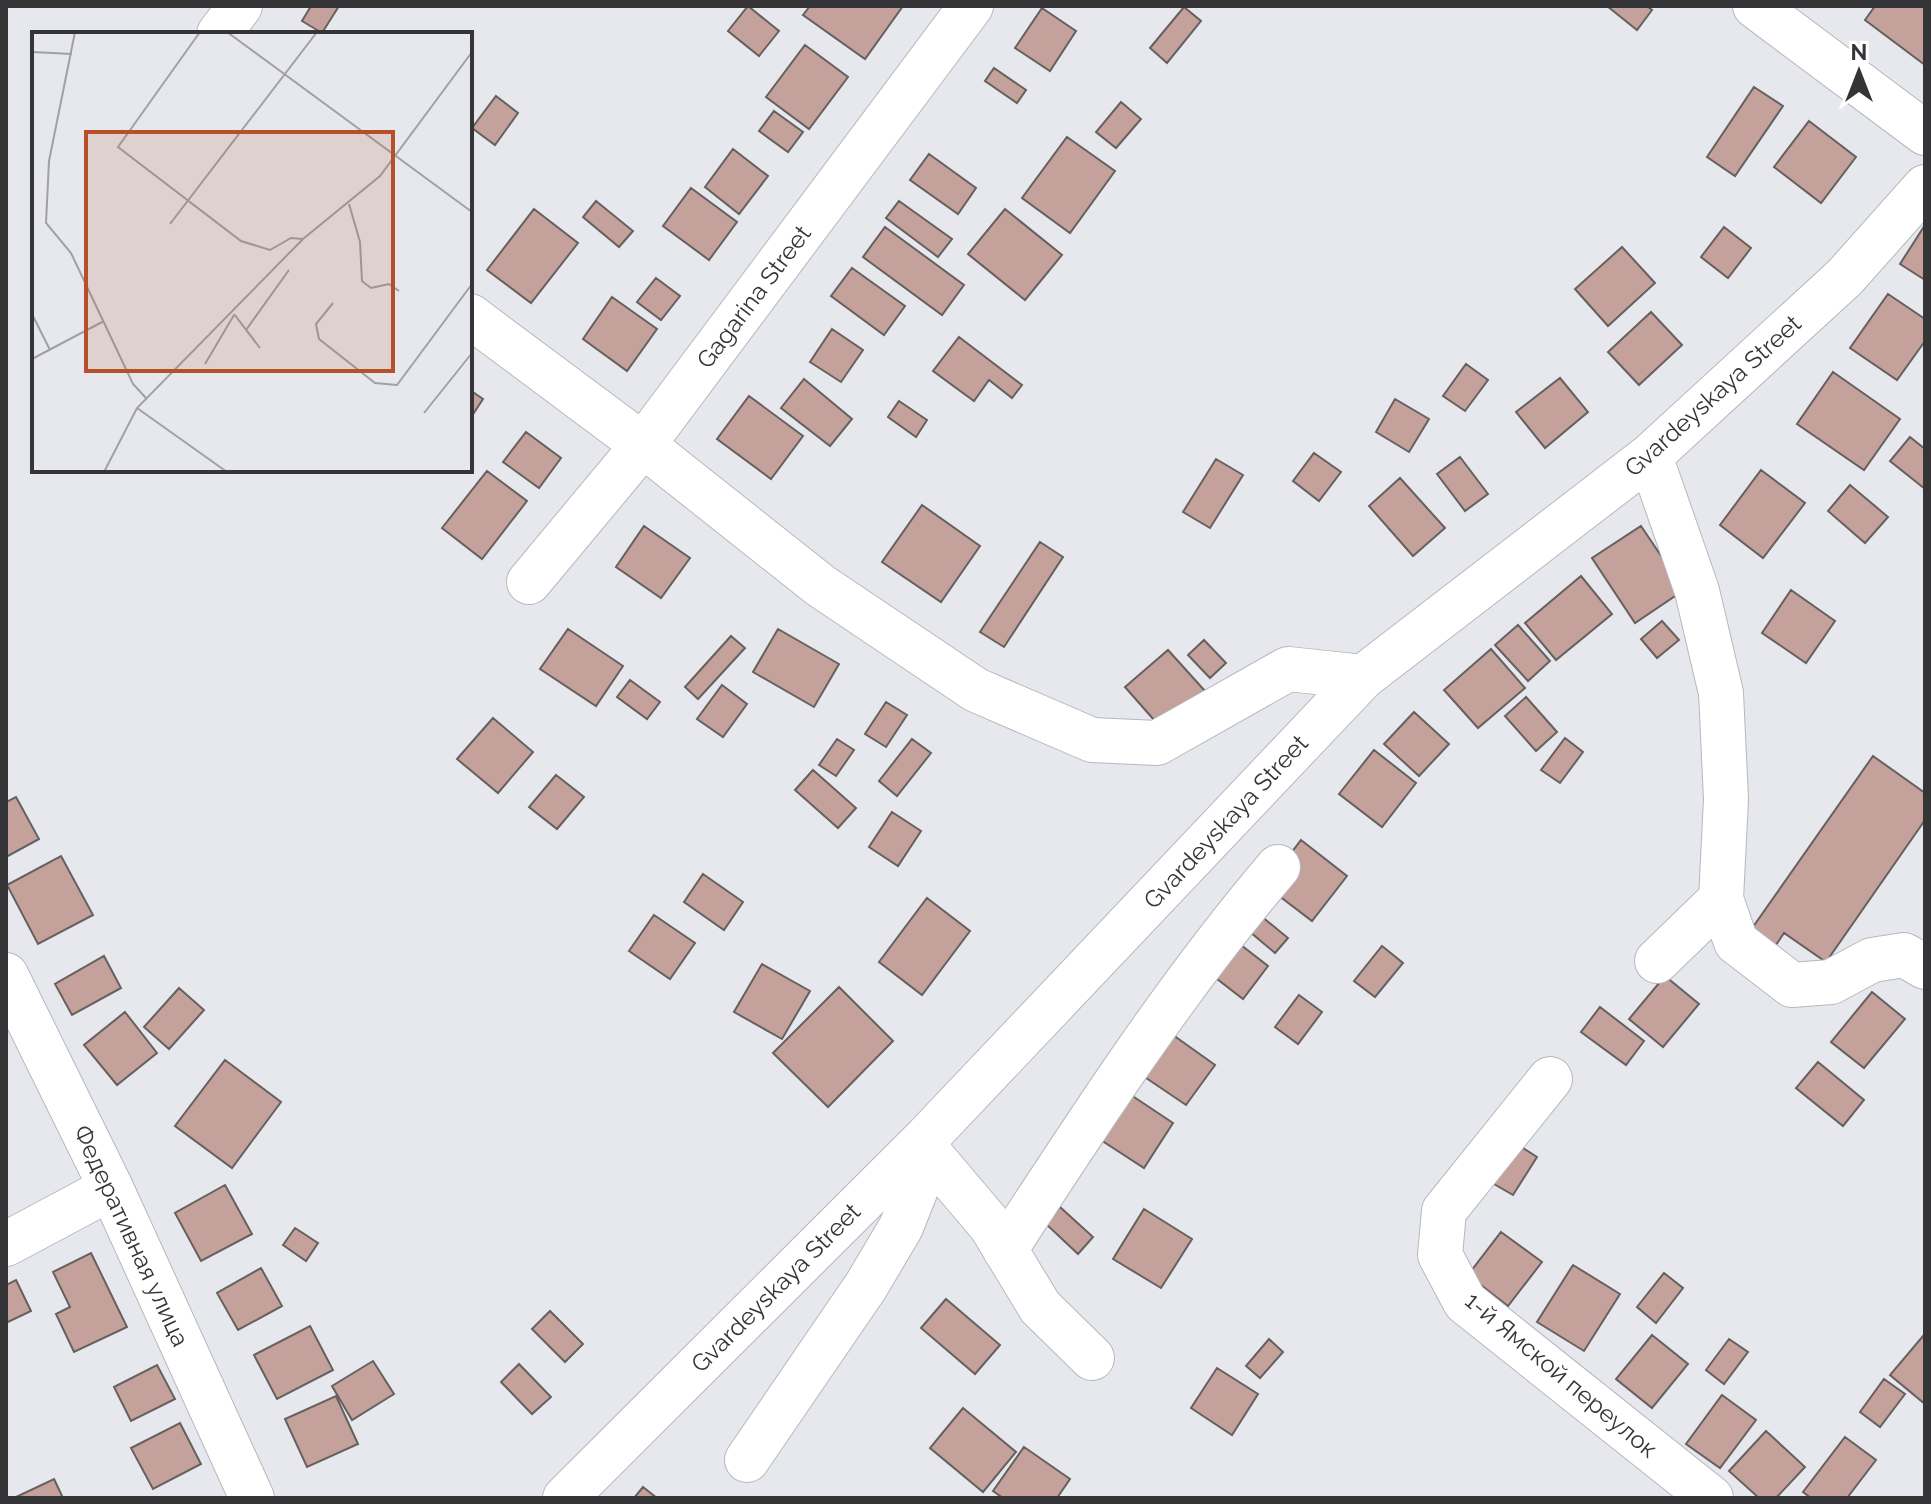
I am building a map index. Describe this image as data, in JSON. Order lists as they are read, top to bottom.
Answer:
{
  "streets": {
    "street": [
      "Gagarina Street",
      "Gvardeyskaya Street",
      "Федеративная улица",
      "1-й Ямской переулок"
    ]
  },
  "north": "top"
}
